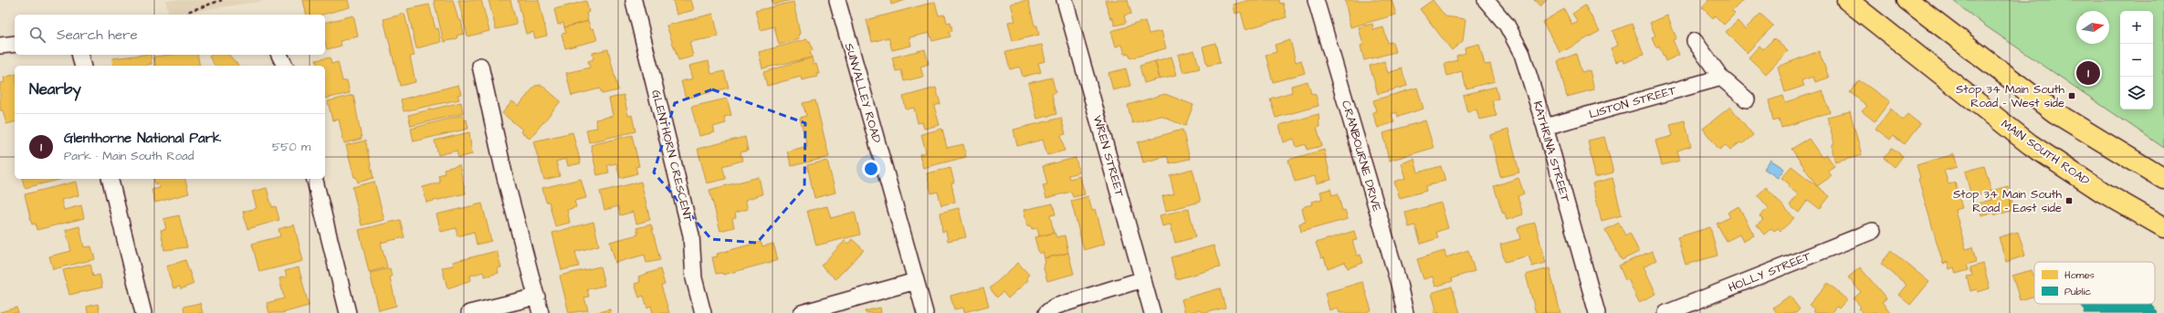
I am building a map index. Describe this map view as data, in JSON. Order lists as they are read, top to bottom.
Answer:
{
  "streets": {
    "highway": ["MAIN SOUTH ROAD"],
    "street": [
      "SUNVALLEY ROAD",
      "LISTON STREET",
      "KATHRINA STREET",
      "GLENTHORN CRESCENT",
      "WREN STREET",
      "CRANBOURNE DRIVE",
      "HOLLY STREET"
    ]
  },
  "crossings": [
    ["LISTON STREET", "KATHRINA STREET"]
  ],
  "places": {
    "transit": ["Stop 34 Main South Road - West side", "Stop 34 Main South Road - East side"]
  },
  "legend": ["Homes", "Public"],
  "north": "right",
  "page": {
    "map_buttons": ["+", "−"],
    "search": "Search here",
    "pins": "1",
    "heading": "Nearby",
    "list": [
      {
        "mark": "1",
        "name": "Glenthorne National Park",
        "note": "Park · Main South Road",
        "value": "550 m"
      }
    ]
  }
}
